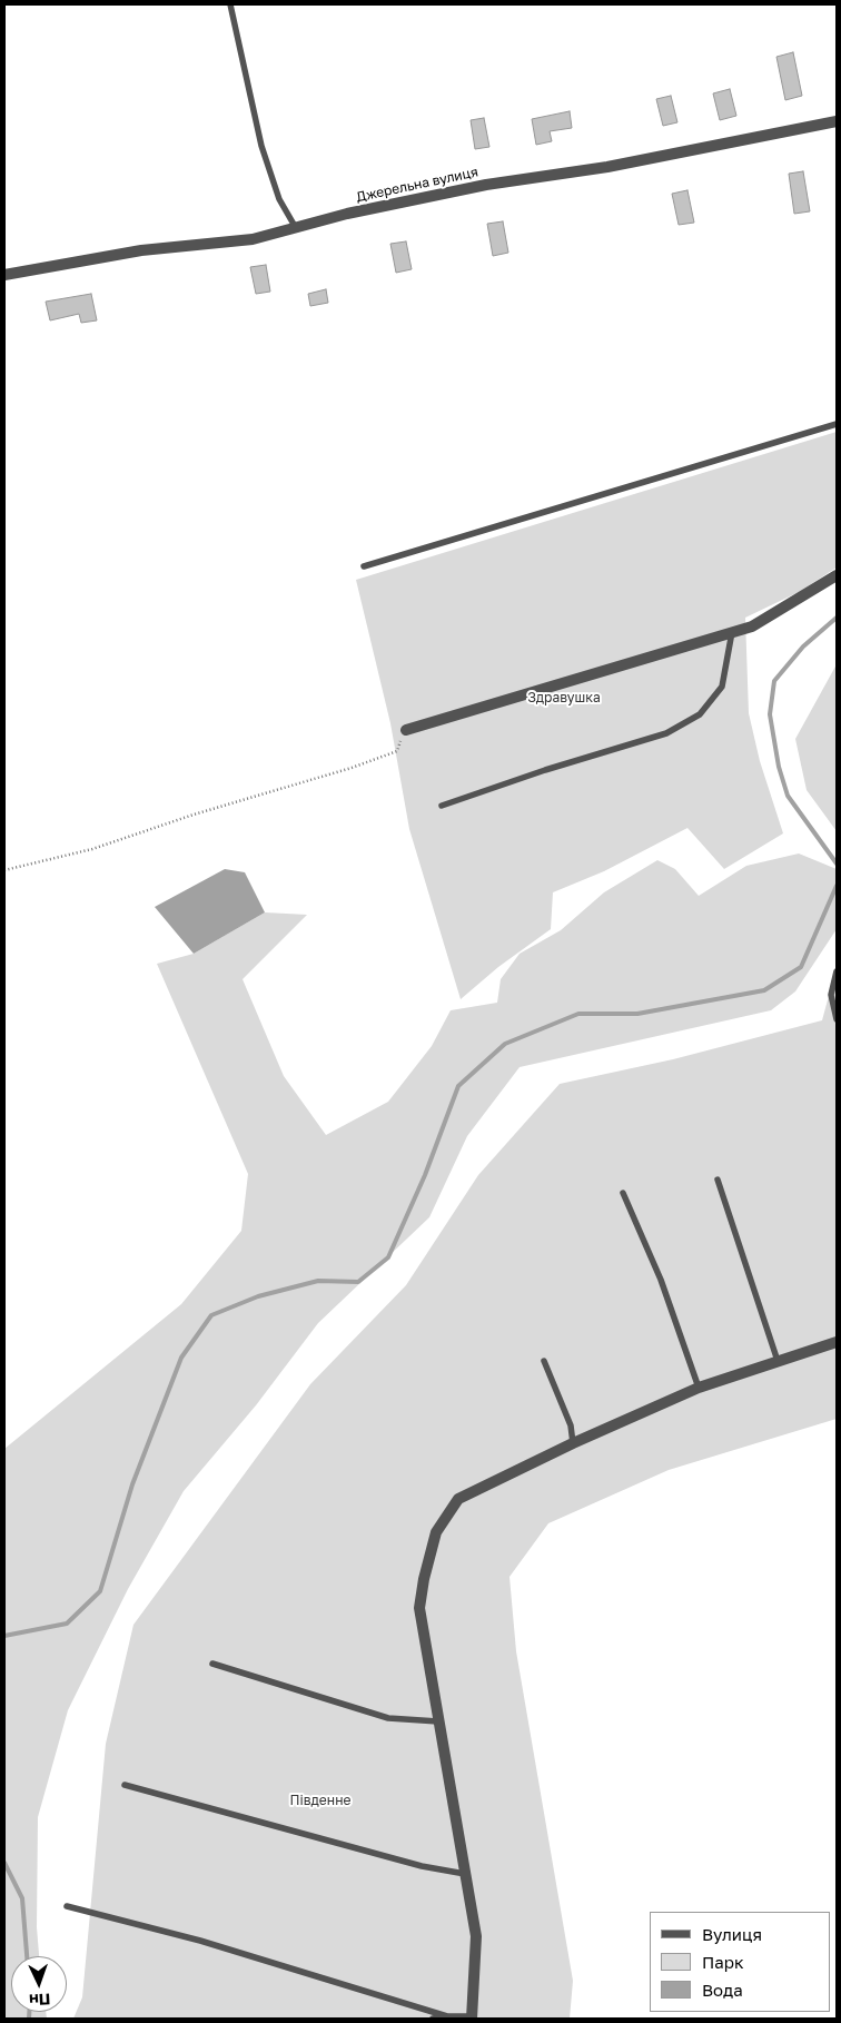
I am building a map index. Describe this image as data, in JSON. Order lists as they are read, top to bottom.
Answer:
{
  "streets": {
    "street": ["Джерельна вулиця"]
  },
  "parks": ["Здравушка", "Південне"],
  "legend": ["Вулиця", "Парк", "Вода"],
  "north": "bottom"
}
